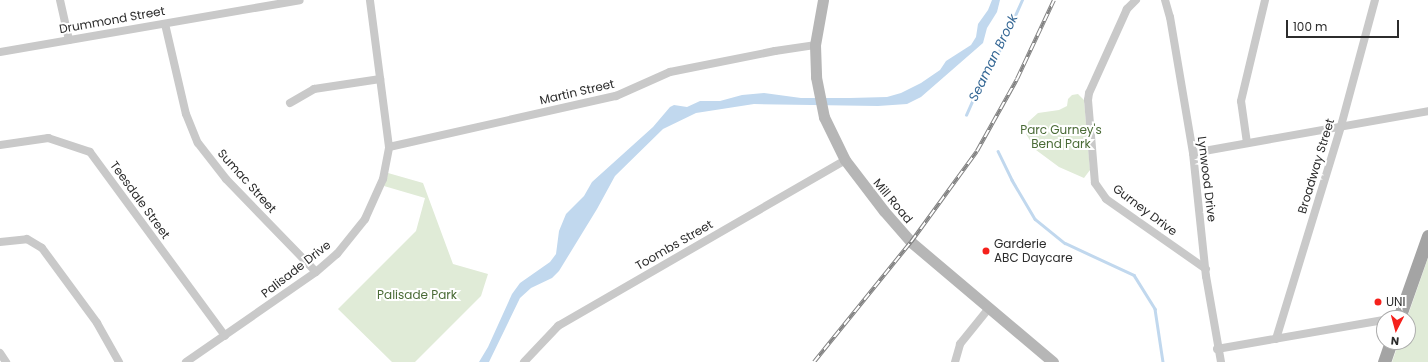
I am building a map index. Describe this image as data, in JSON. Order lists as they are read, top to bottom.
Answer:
{
  "streets": {
    "street": [
      "Drummond Street",
      "Martin Street",
      "Broadway Street",
      "Lynwood Drive",
      "Sumac Street",
      "Teesdale Street",
      "Mill Road",
      "Gurney Drive",
      "Toombs Street",
      "Palisade Drive"
    ]
  },
  "crossings": [
    ["Drummond Street", "Sumac Street"],
    ["Martin Street", "Mill Road"],
    ["Martin Street", "Palisade Drive"],
    ["Lynwood Drive", "Gurney Drive"],
    ["Sumac Street", "Palisade Drive"],
    ["Teesdale Street", "Palisade Drive"],
    ["Mill Road", "Toombs Street"]
  ],
  "water": ["Seaman Brook"],
  "parks": ["Parc Gurney's Bend Park", "Palisade Park"],
  "places": ["Garderie ABC Daycare", "UNI"],
  "scale_bar": "100 m",
  "north": "bottom"
}
